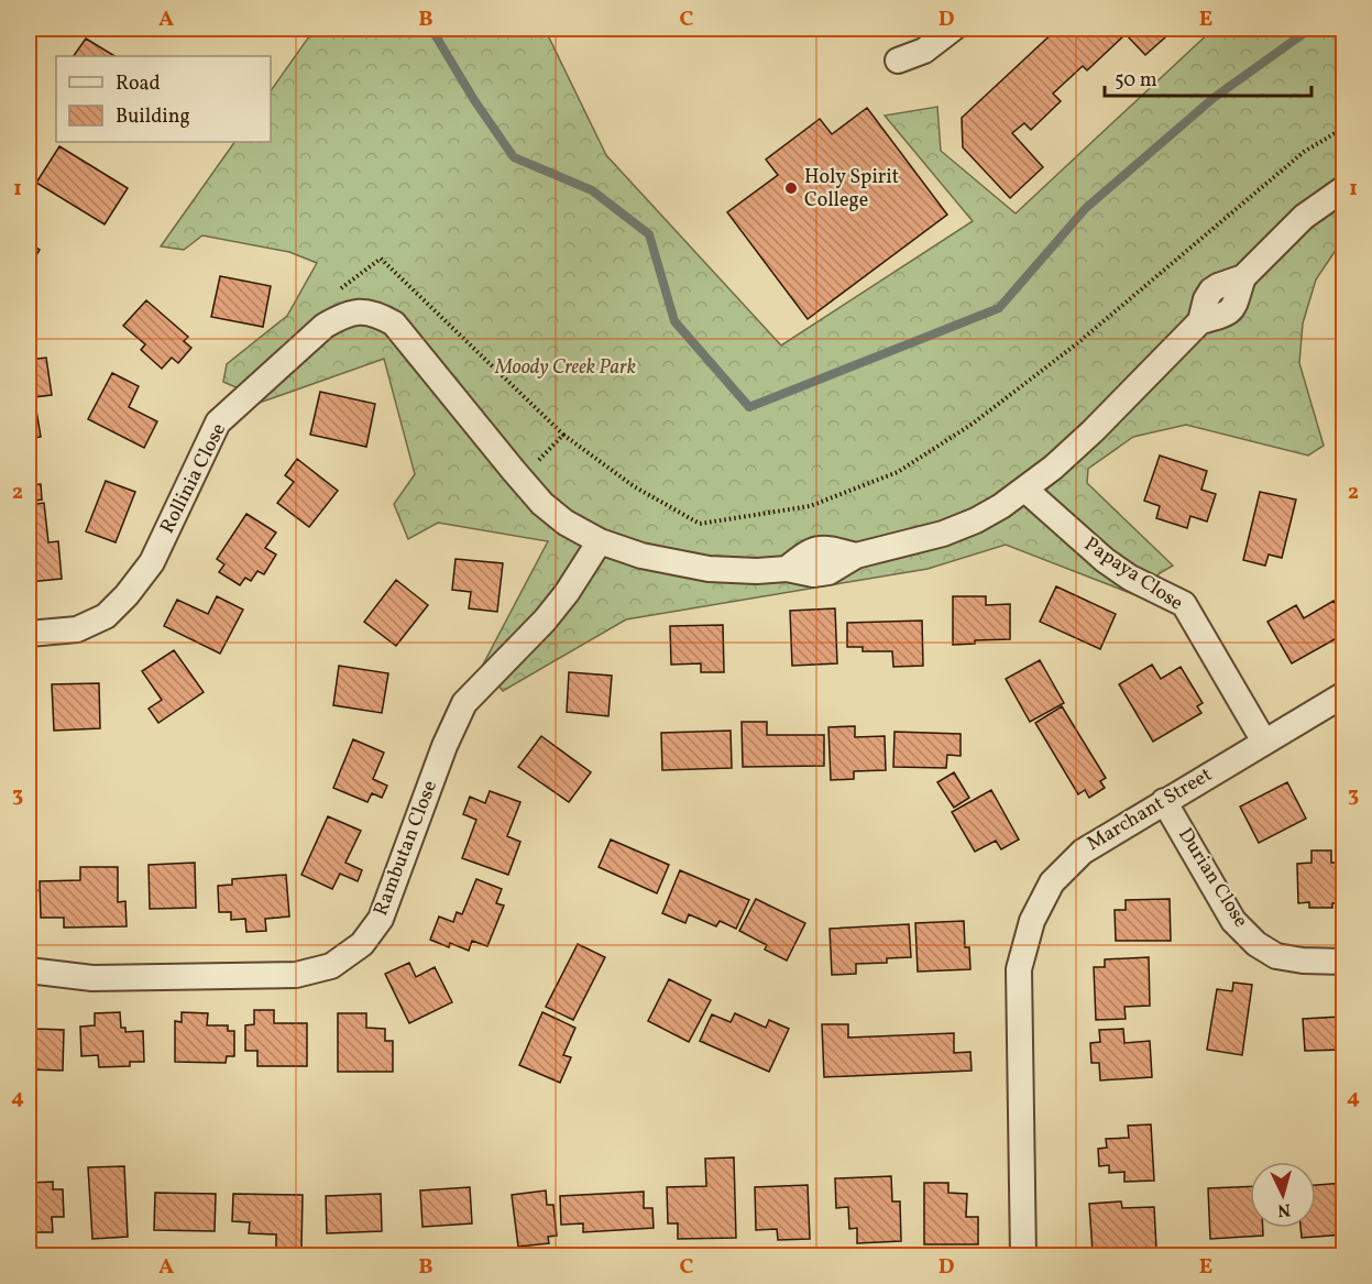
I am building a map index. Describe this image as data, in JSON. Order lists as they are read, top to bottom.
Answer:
{
  "streets": {
    "street": [
      "Rollinia Close",
      "Papaya Close",
      "Marchant Street",
      "Rambutan Close",
      "Durian Close"
    ]
  },
  "crossings": [
    ["Papaya Close", "Marchant Street"],
    ["Marchant Street", "Durian Close"]
  ],
  "parks": ["Moody Creek Park"],
  "places": ["Holy Spirit College"],
  "legend": ["Road", "Building"],
  "scale_bar": "50 m",
  "north": "bottom",
  "grid": {
    "columns": [
      "A",
      "B",
      "C",
      "D",
      "E"
    ],
    "rows": [
      "1",
      "2",
      "3",
      "4"
    ]
  }
}
